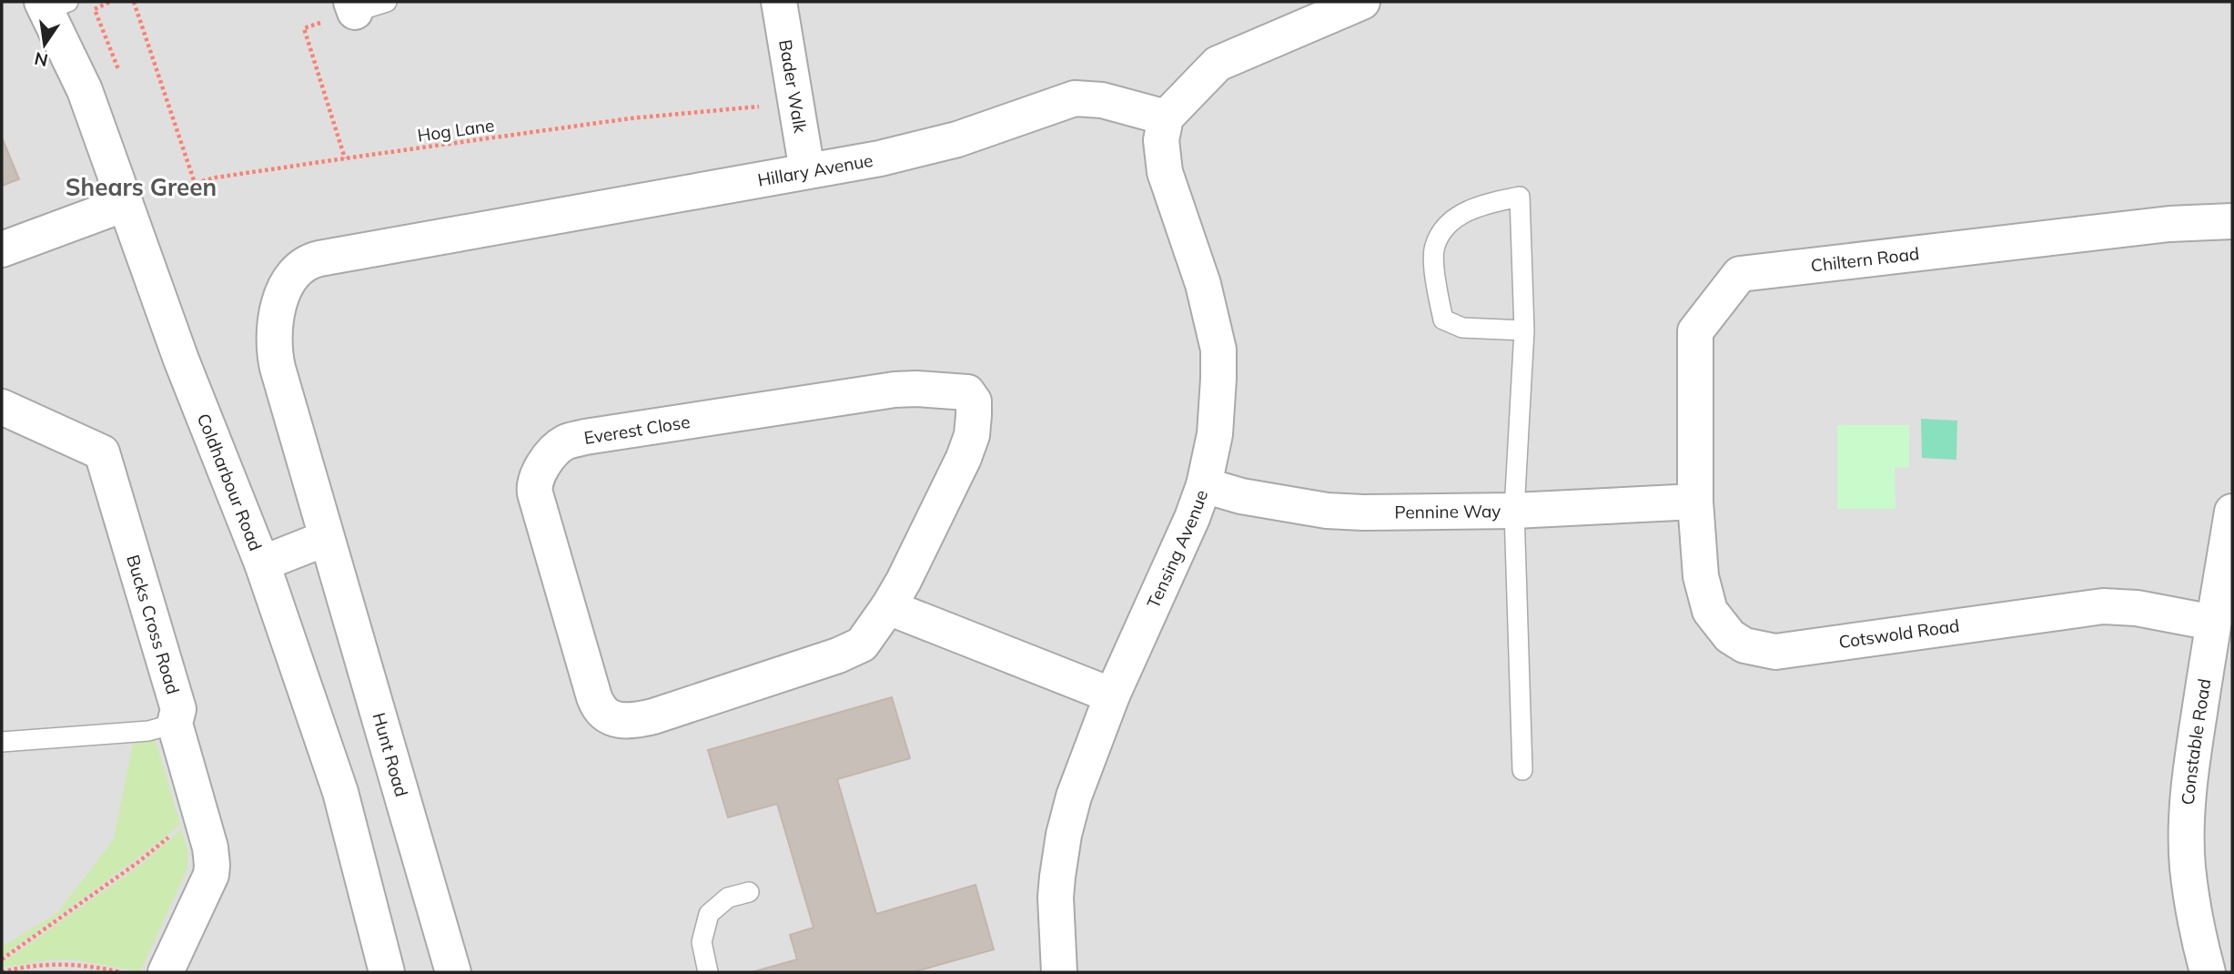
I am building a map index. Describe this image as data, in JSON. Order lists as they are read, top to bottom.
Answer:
{
  "streets": {
    "street": [
      "Bader Walk",
      "Hillary Avenue",
      "Chiltern Road",
      "Everest Close",
      "Coldharbour Road",
      "Pennine Way",
      "Tensing Avenue",
      "Bucks Cross Road",
      "Cotswold Road",
      "Constable Road",
      "Hunt Road"
    ],
    "path": ["Hog Lane"]
  },
  "crossings": [
    ["Bader Walk", "Hog Lane"],
    ["Bader Walk", "Hillary Avenue"],
    ["Hog Lane", "Coldharbour Road"],
    ["Hillary Avenue", "Tensing Avenue"],
    ["Hillary Avenue", "Hunt Road"],
    ["Chiltern Road", "Pennine Way"],
    ["Chiltern Road", "Cotswold Road"],
    ["Pennine Way", "Tensing Avenue"],
    ["Pennine Way", "Cotswold Road"],
    ["Cotswold Road", "Constable Road"]
  ],
  "districts": ["Shears Green"],
  "north": "bottom"
}
